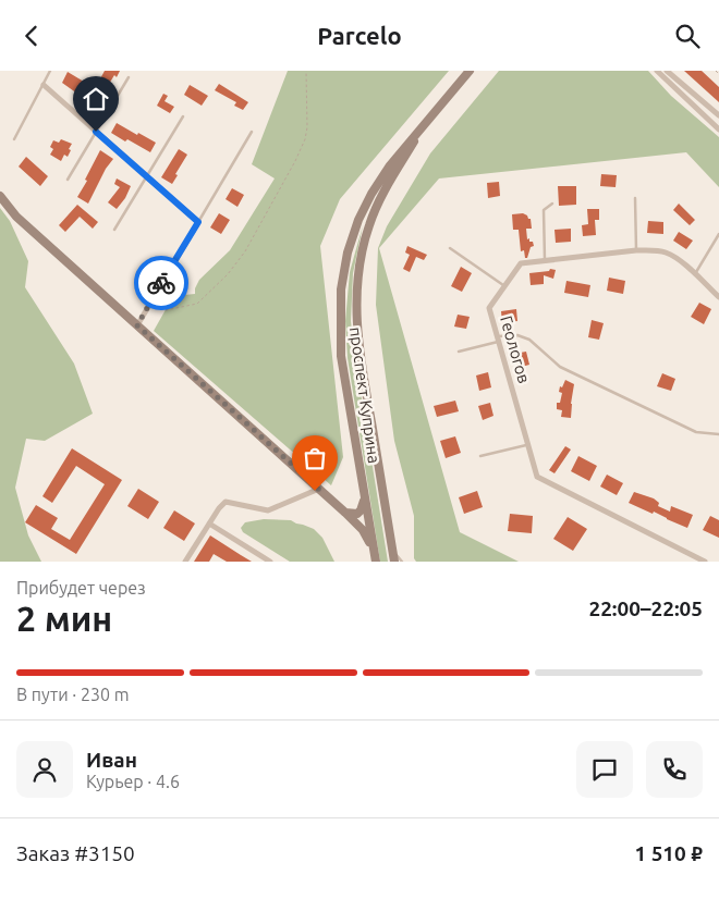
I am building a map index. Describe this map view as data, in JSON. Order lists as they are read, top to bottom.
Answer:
{
  "streets": {
    "main road": ["проспект Куприна"],
    "street": ["Геологов"]
  },
  "page": {
    "header": "Parcelo",
    "heading": ["2 мин", "Прибудет через", "22:00–22:05"],
    "panel": [
      "Иван",
      "Курьер · 4.6",
      "Заказ #3150",
      "1 510 ₽"
    ],
    "bar": "В пути · 230 m"
  }
}
